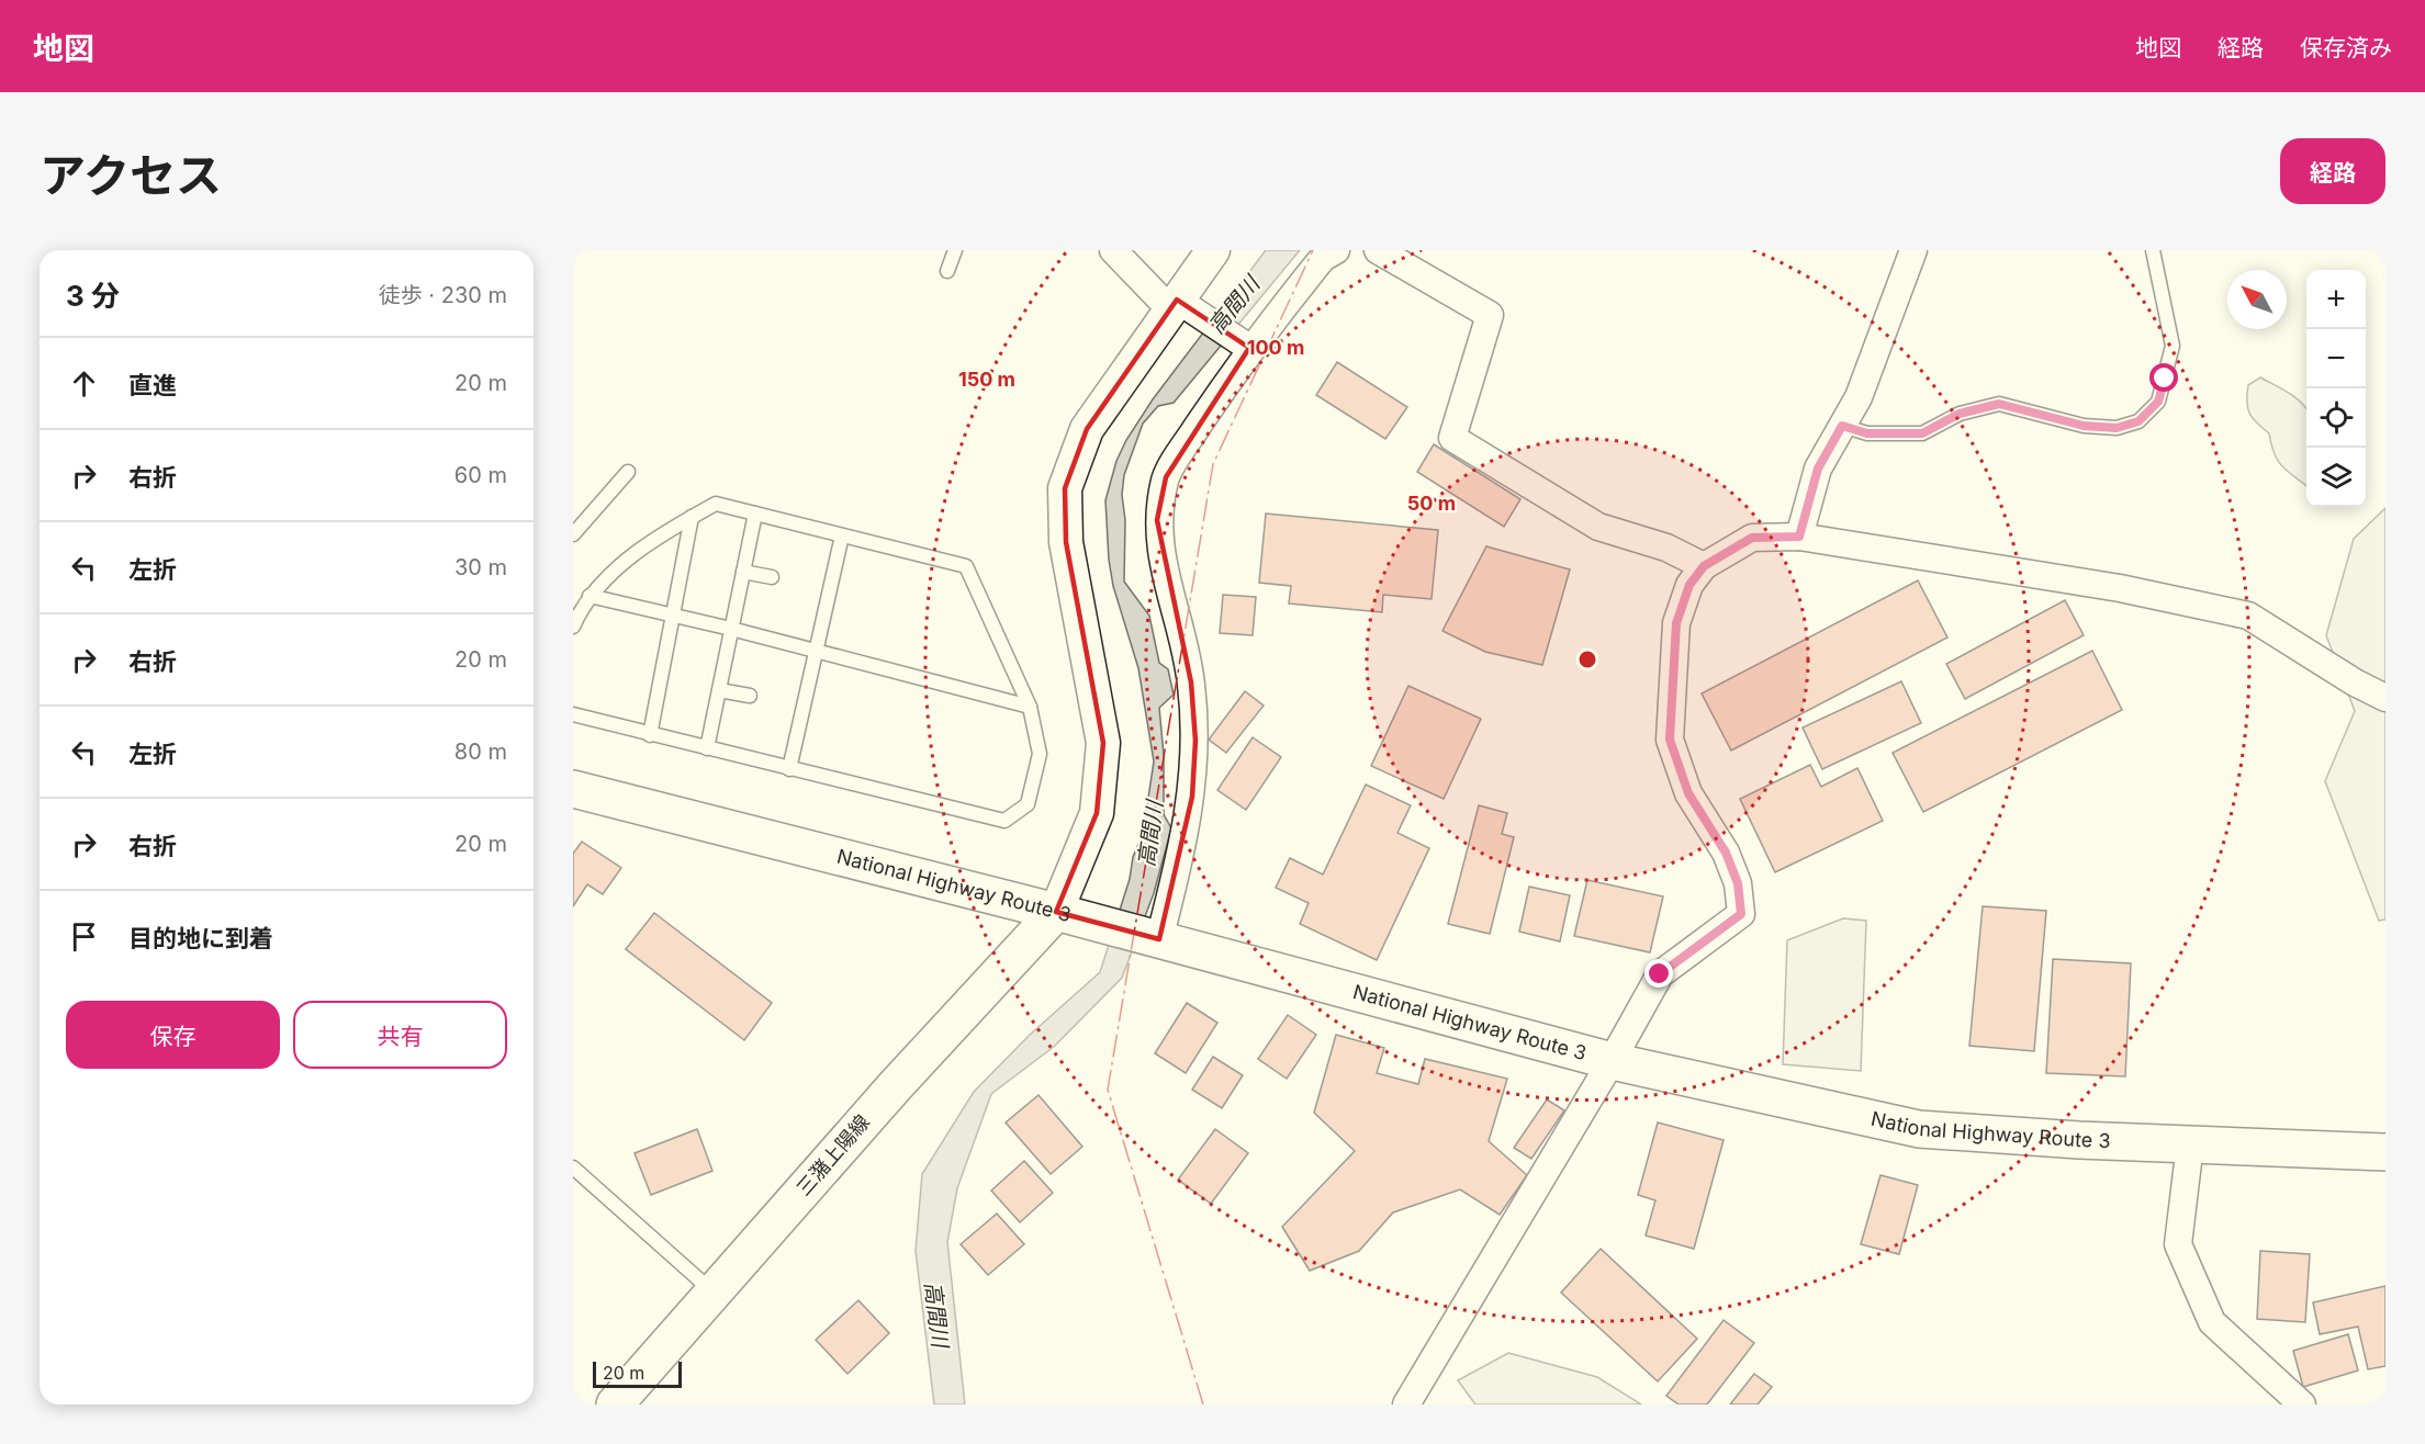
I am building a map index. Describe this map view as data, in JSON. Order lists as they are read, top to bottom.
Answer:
{
  "streets": {
    "main road": ["National Highway Route 3", "三潴上陽線"]
  },
  "crossings": [
    ["National Highway Route 3", "三潴上陽線"]
  ],
  "water": ["高間川"],
  "scale_bar": "20 m",
  "north": "top left",
  "page": {
    "header": "地図",
    "nav": ["地図", "経路", "保存済み"],
    "title": "アクセス",
    "buttons": [
      "経路",
      ["保存", "共有"]
    ],
    "heading": ["3 分", "徒歩 · 230 m"],
    "map_buttons": ["+", "−"],
    "list": [
      ["直進", "20 m"],
      ["右折", "60 m"],
      ["左折", "30 m"],
      ["右折", "20 m"],
      ["左折", "80 m"],
      ["右折", "20 m"],
      "目的地に到着"
    ],
    "scale": "20 m"
  },
  "rings": ["100 m", "150 m", "50 m"]
}
